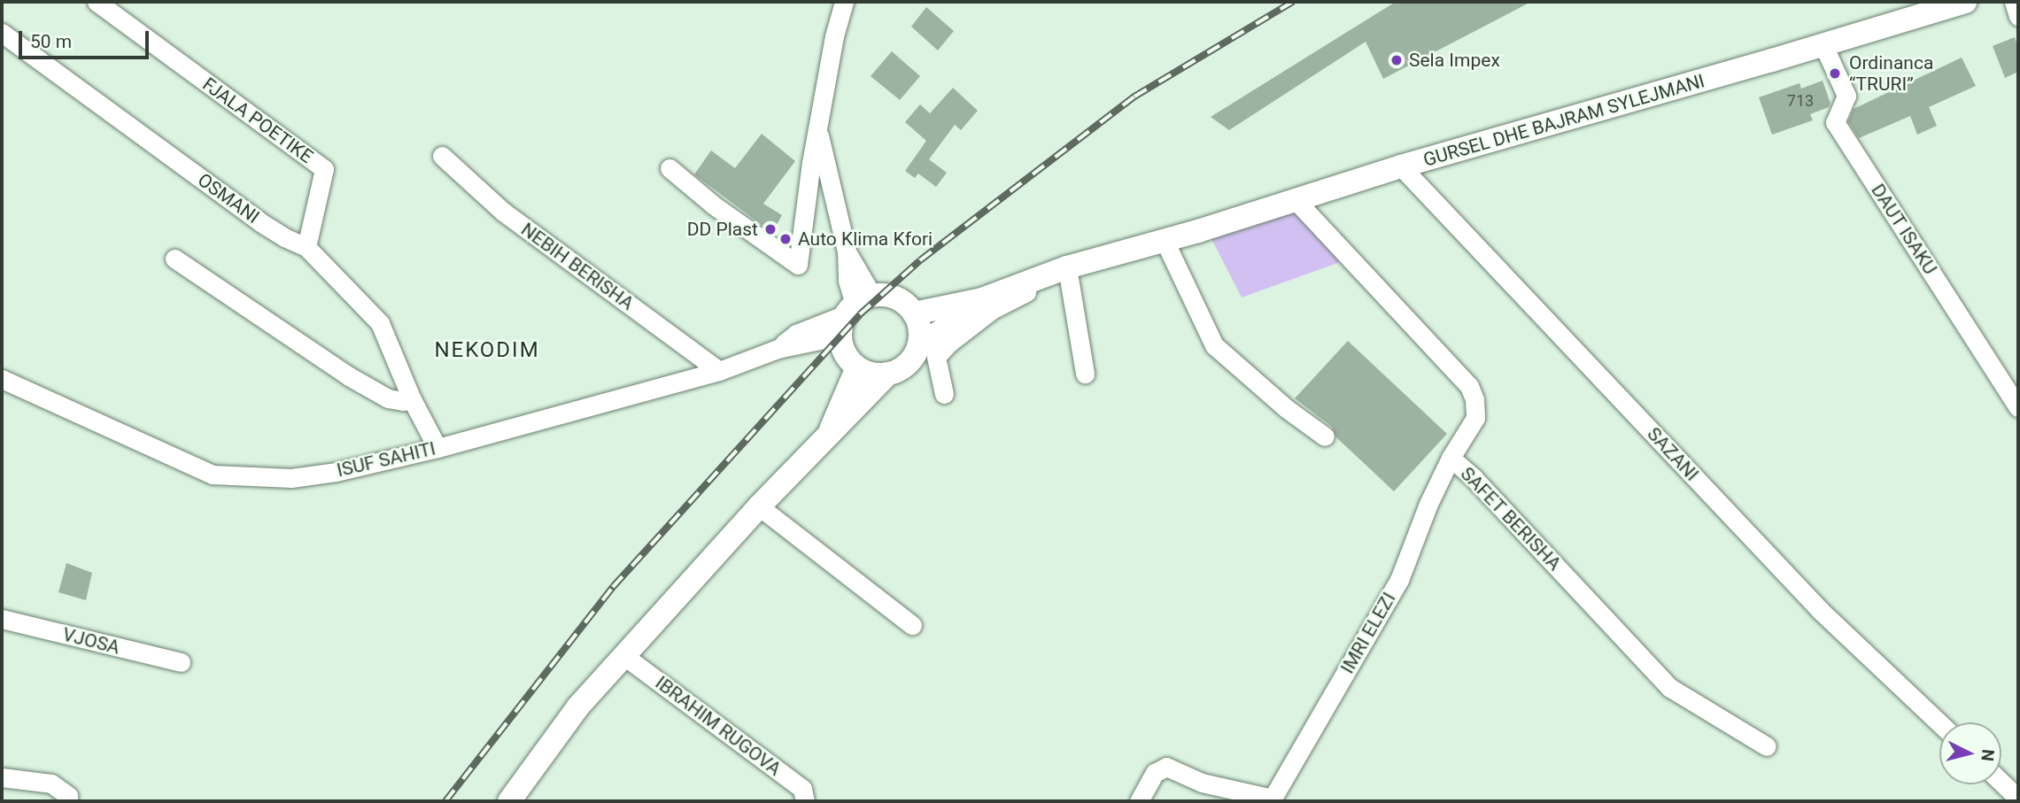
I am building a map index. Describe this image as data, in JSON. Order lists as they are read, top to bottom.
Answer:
{
  "streets": {
    "street": [
      "FJALA POETIKE",
      "GURSEL DHE BAJRAM SYLEJMANI",
      "OSMANI",
      "DAUT ISAKU",
      "NEBIH BERISHA",
      "SAZANI",
      "ISUF SAHITI",
      "SAFET BERISHA",
      "IMRI ELEZI",
      "VJOSA",
      "IBRAHIM RUGOVA"
    ]
  },
  "crossings": [
    ["FJALA POETIKE", "OSMANI"],
    ["GURSEL DHE BAJRAM SYLEJMANI", "DAUT ISAKU"],
    ["GURSEL DHE BAJRAM SYLEJMANI", "SAZANI"],
    ["GURSEL DHE BAJRAM SYLEJMANI", "ISUF SAHITI"],
    ["GURSEL DHE BAJRAM SYLEJMANI", "SAFET BERISHA"],
    ["OSMANI", "ISUF SAHITI"],
    ["NEBIH BERISHA", "ISUF SAHITI"],
    ["SAFET BERISHA", "IMRI ELEZI"]
  ],
  "districts": ["NEKODIM"],
  "places": [
    "Sela Impex",
    "Ordinanca “TRURI”",
    "DD Plast",
    "Auto Klima Kfori"
  ],
  "house_numbers": ["713"],
  "scale_bar": "50 m",
  "north": "right"
}
